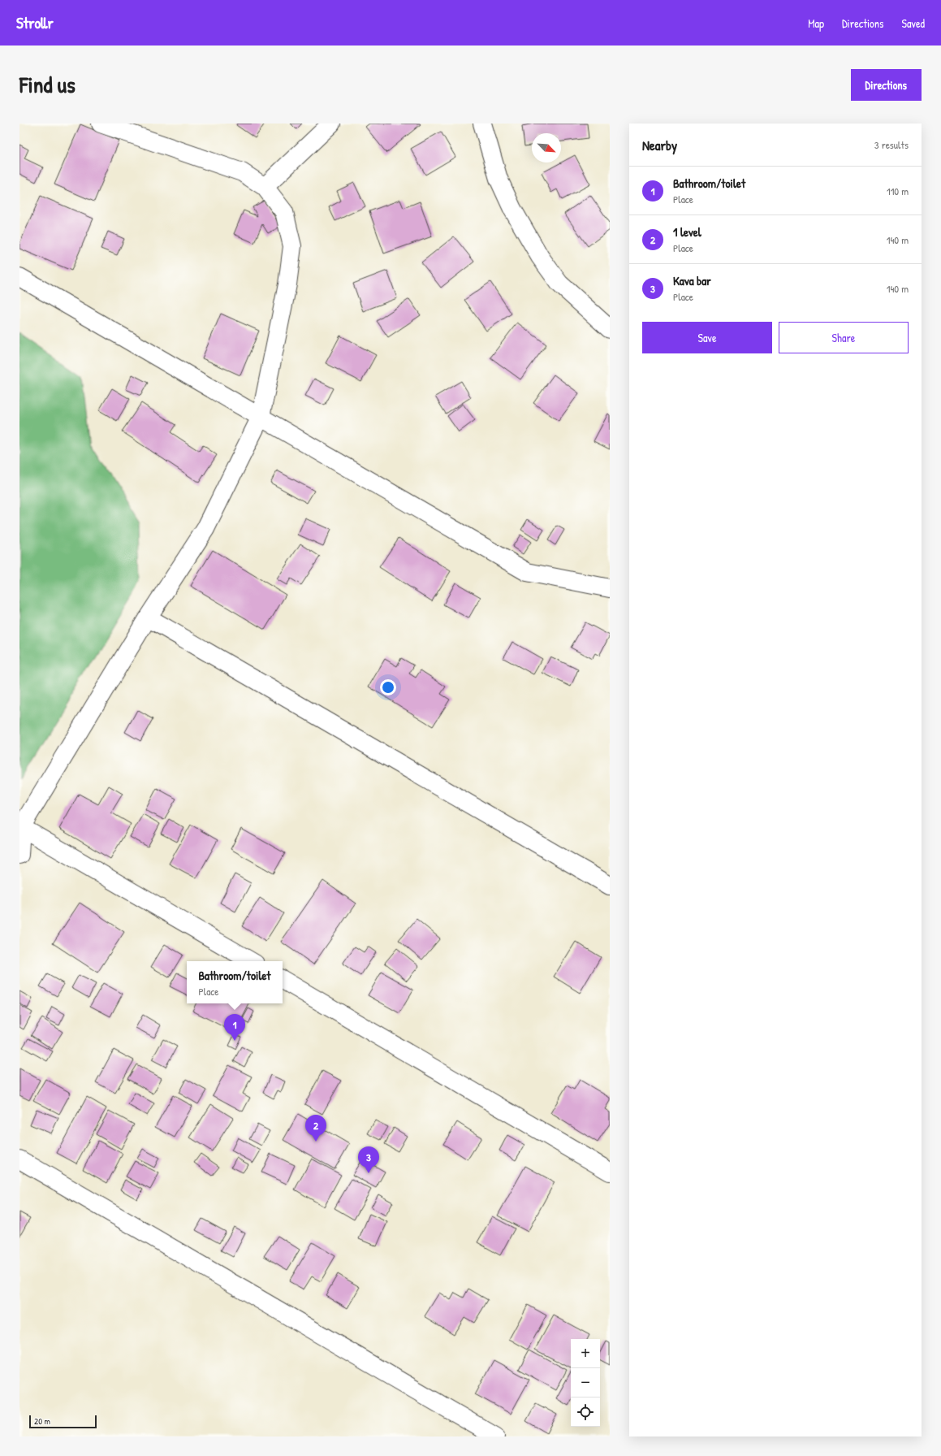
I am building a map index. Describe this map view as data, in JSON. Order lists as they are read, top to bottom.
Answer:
{
  "scale_bar": "20 m",
  "north": "bottom right",
  "page": {
    "header": "Strollr",
    "nav": ["Map", "Directions", "Saved"],
    "title": "Find us",
    "buttons": [
      "Directions",
      ["Save", "Share"]
    ],
    "heading": ["Nearby", "3 results"],
    "list": [
      {
        "mark": "1",
        "name": "Bathroom/toilet",
        "note": "Place",
        "value": "110 m"
      },
      {
        "mark": "2",
        "name": "1 level",
        "note": "Place",
        "value": "140 m"
      },
      {
        "mark": "3",
        "name": "Kava bar",
        "note": "Place",
        "value": "140 m"
      }
    ],
    "popup": ["Bathroom/toilet", "Place"],
    "pins": ["1", "2", "3"],
    "map_buttons": ["+", "−"],
    "scale": "20 m"
  }
}
